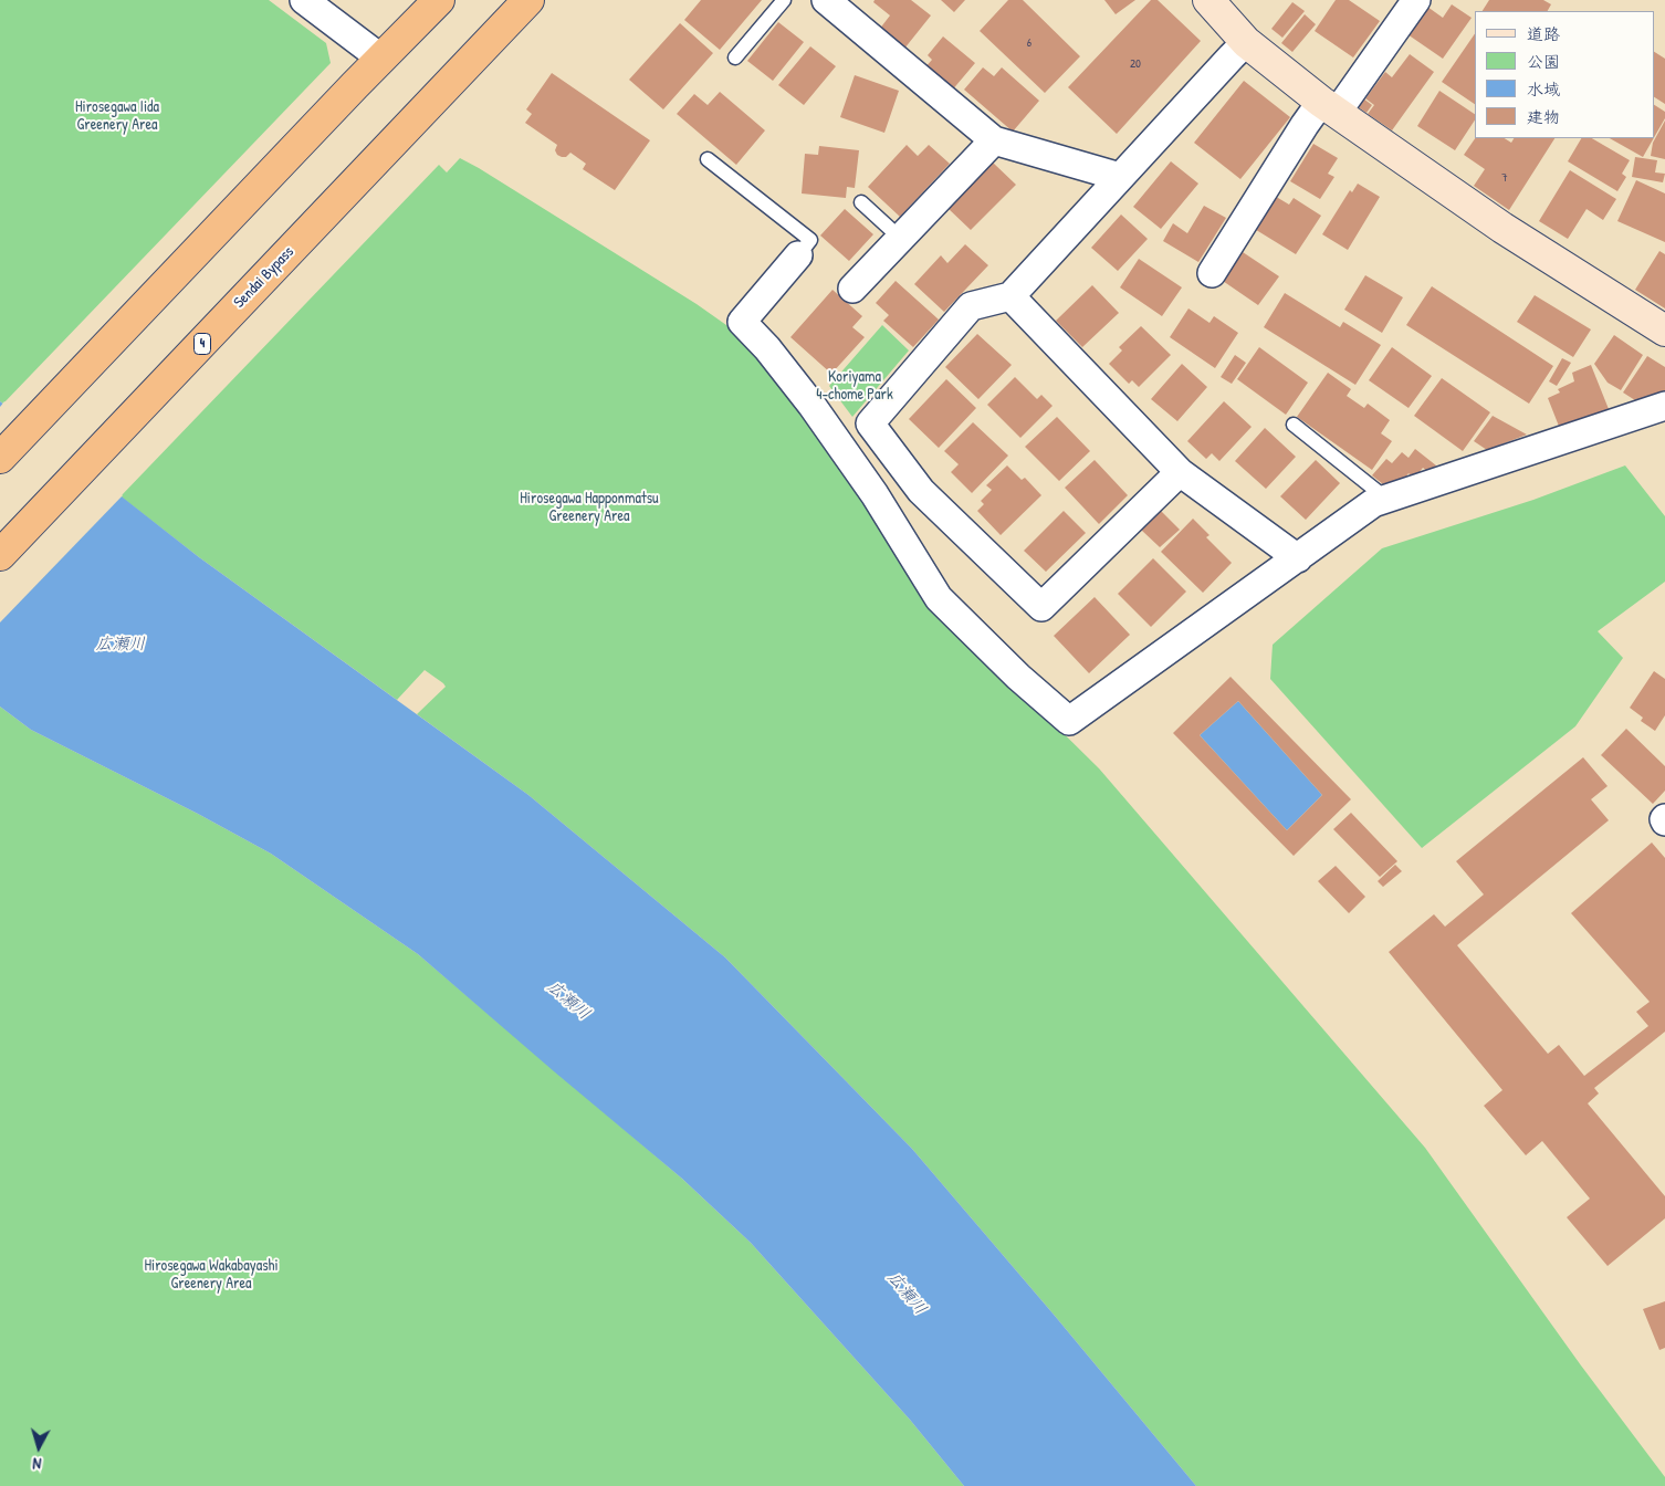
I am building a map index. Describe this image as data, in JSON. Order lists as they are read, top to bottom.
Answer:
{
  "streets": {
    "highway": ["Sendai Bypass", "4"]
  },
  "water": ["広瀬川"],
  "parks": [
    "Hirosegawa Iida Greenery Area",
    "Koriyama 4-chome Park",
    "Hirosegawa Happonmatsu Greenery Area",
    "Hirosegawa Wakabayashi Greenery Area"
  ],
  "house_numbers": ["6", "20", "7"],
  "legend": [
    "道路",
    "公園",
    "水域",
    "建物"
  ],
  "north": "bottom"
}
